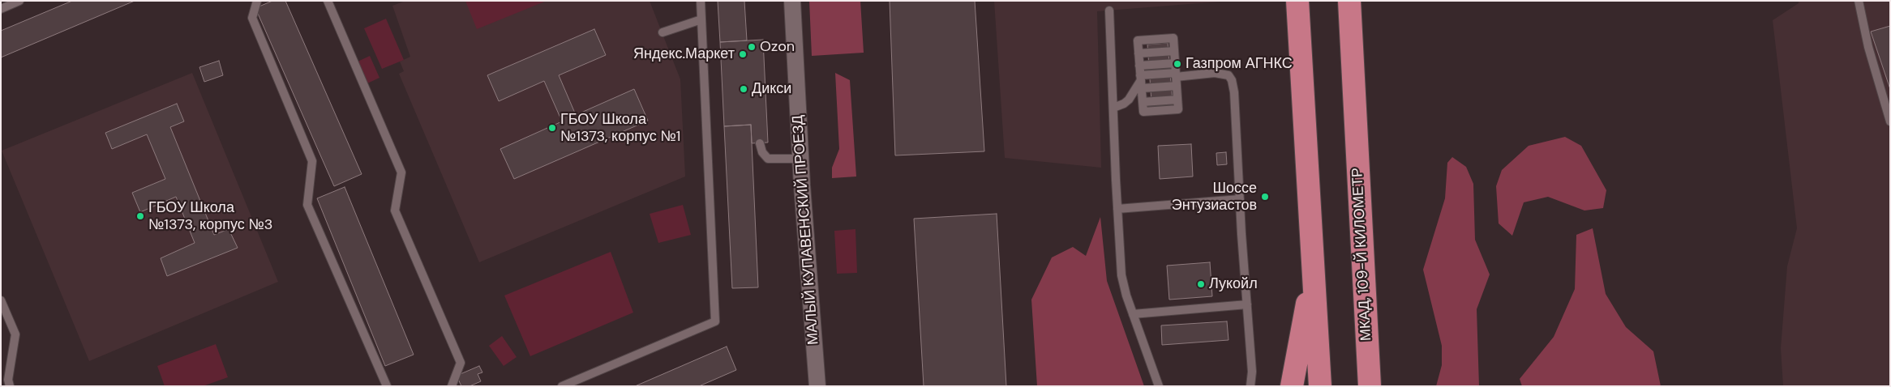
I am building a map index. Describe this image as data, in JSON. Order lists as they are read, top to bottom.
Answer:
{
  "streets": {
    "highway": ["МКАД, 109-Й КИЛОМЕТР"],
    "street": ["МАЛЫЙ КУПАВЕНСКИЙ ПРОЕЗД"]
  },
  "places": [
    "Ozon",
    "Яндекс.Маркет",
    "Газпром АГНКС",
    "Дикси",
    "ГБОУ Школа №1373, корпус №1",
    "Шоссе Энтузиастов",
    "ГБОУ Школа №1373, корпус №3",
    "Лукойл"
  ]
}
